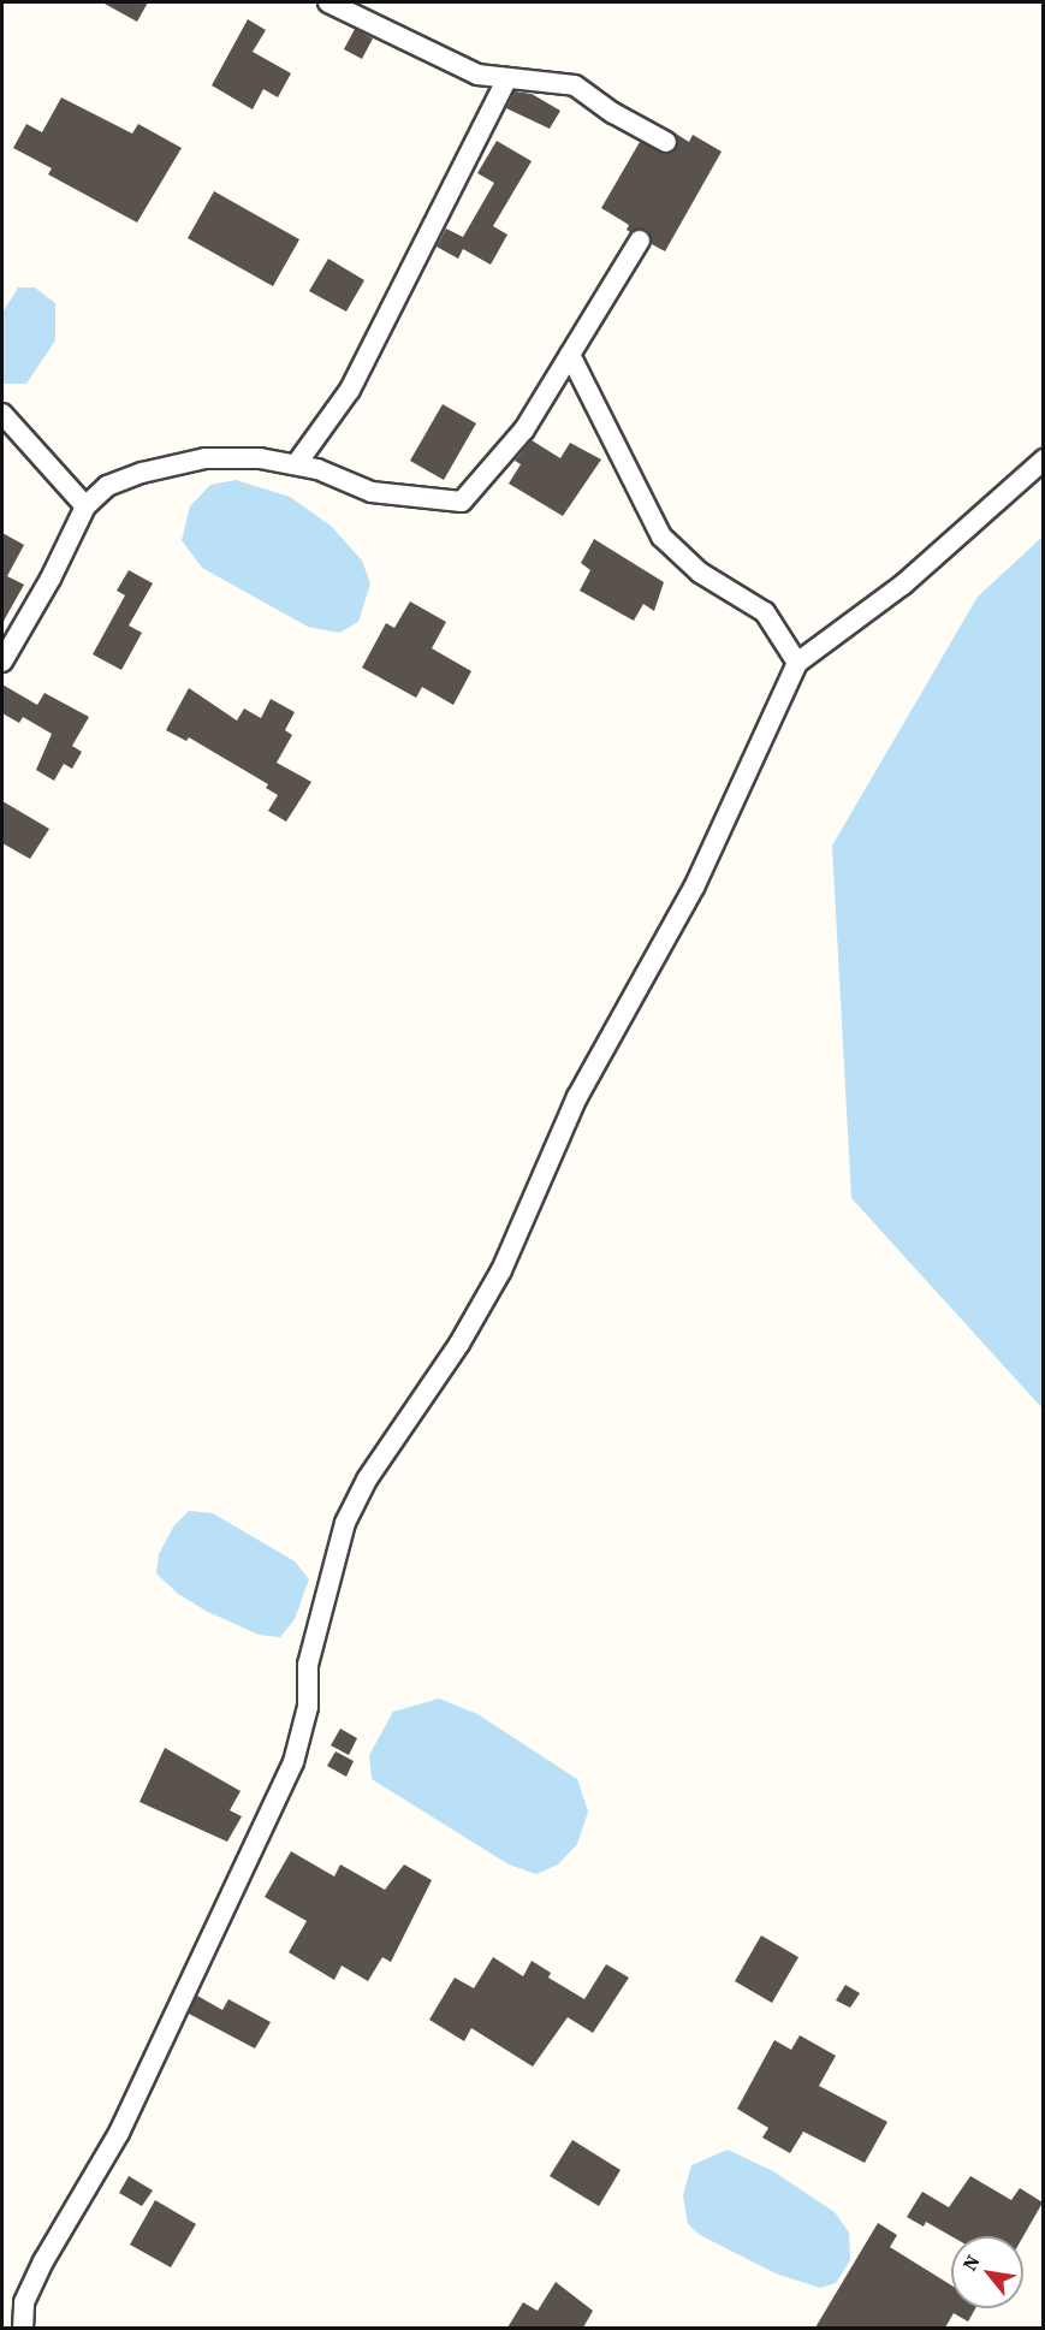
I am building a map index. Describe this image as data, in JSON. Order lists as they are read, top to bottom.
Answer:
{
  "north": "top left"
}
